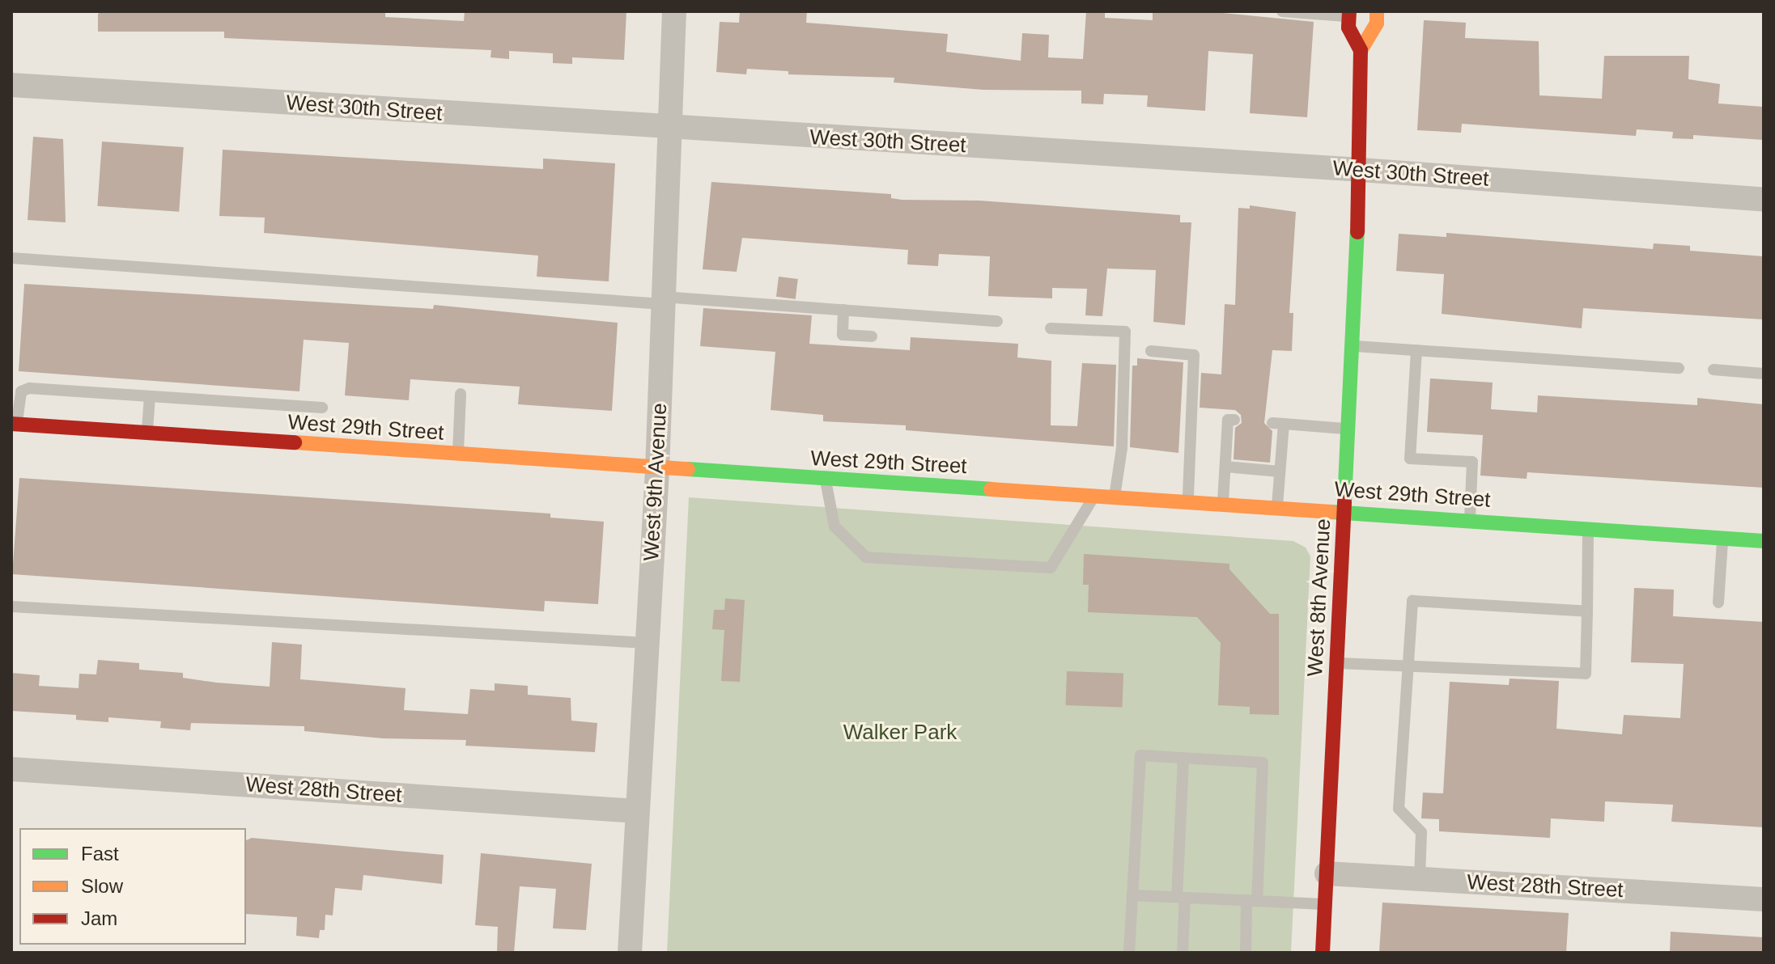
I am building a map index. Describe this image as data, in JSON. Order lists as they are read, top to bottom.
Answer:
{
  "streets": {
    "street": [
      "West 30th Street",
      "West 29th Street",
      "West 9th Avenue",
      "West 8th Avenue",
      "West 28th Street"
    ]
  },
  "crossings": [
    ["West 30th Street", "West 9th Avenue"],
    ["West 30th Street", "West 8th Avenue"],
    ["West 29th Street", "West 9th Avenue"],
    ["West 29th Street", "West 8th Avenue"],
    ["West 9th Avenue", "West 28th Street"],
    ["West 8th Avenue", "West 28th Street"]
  ],
  "parks": ["Walker Park"],
  "legend": ["Fast", "Slow", "Jam"]
}
